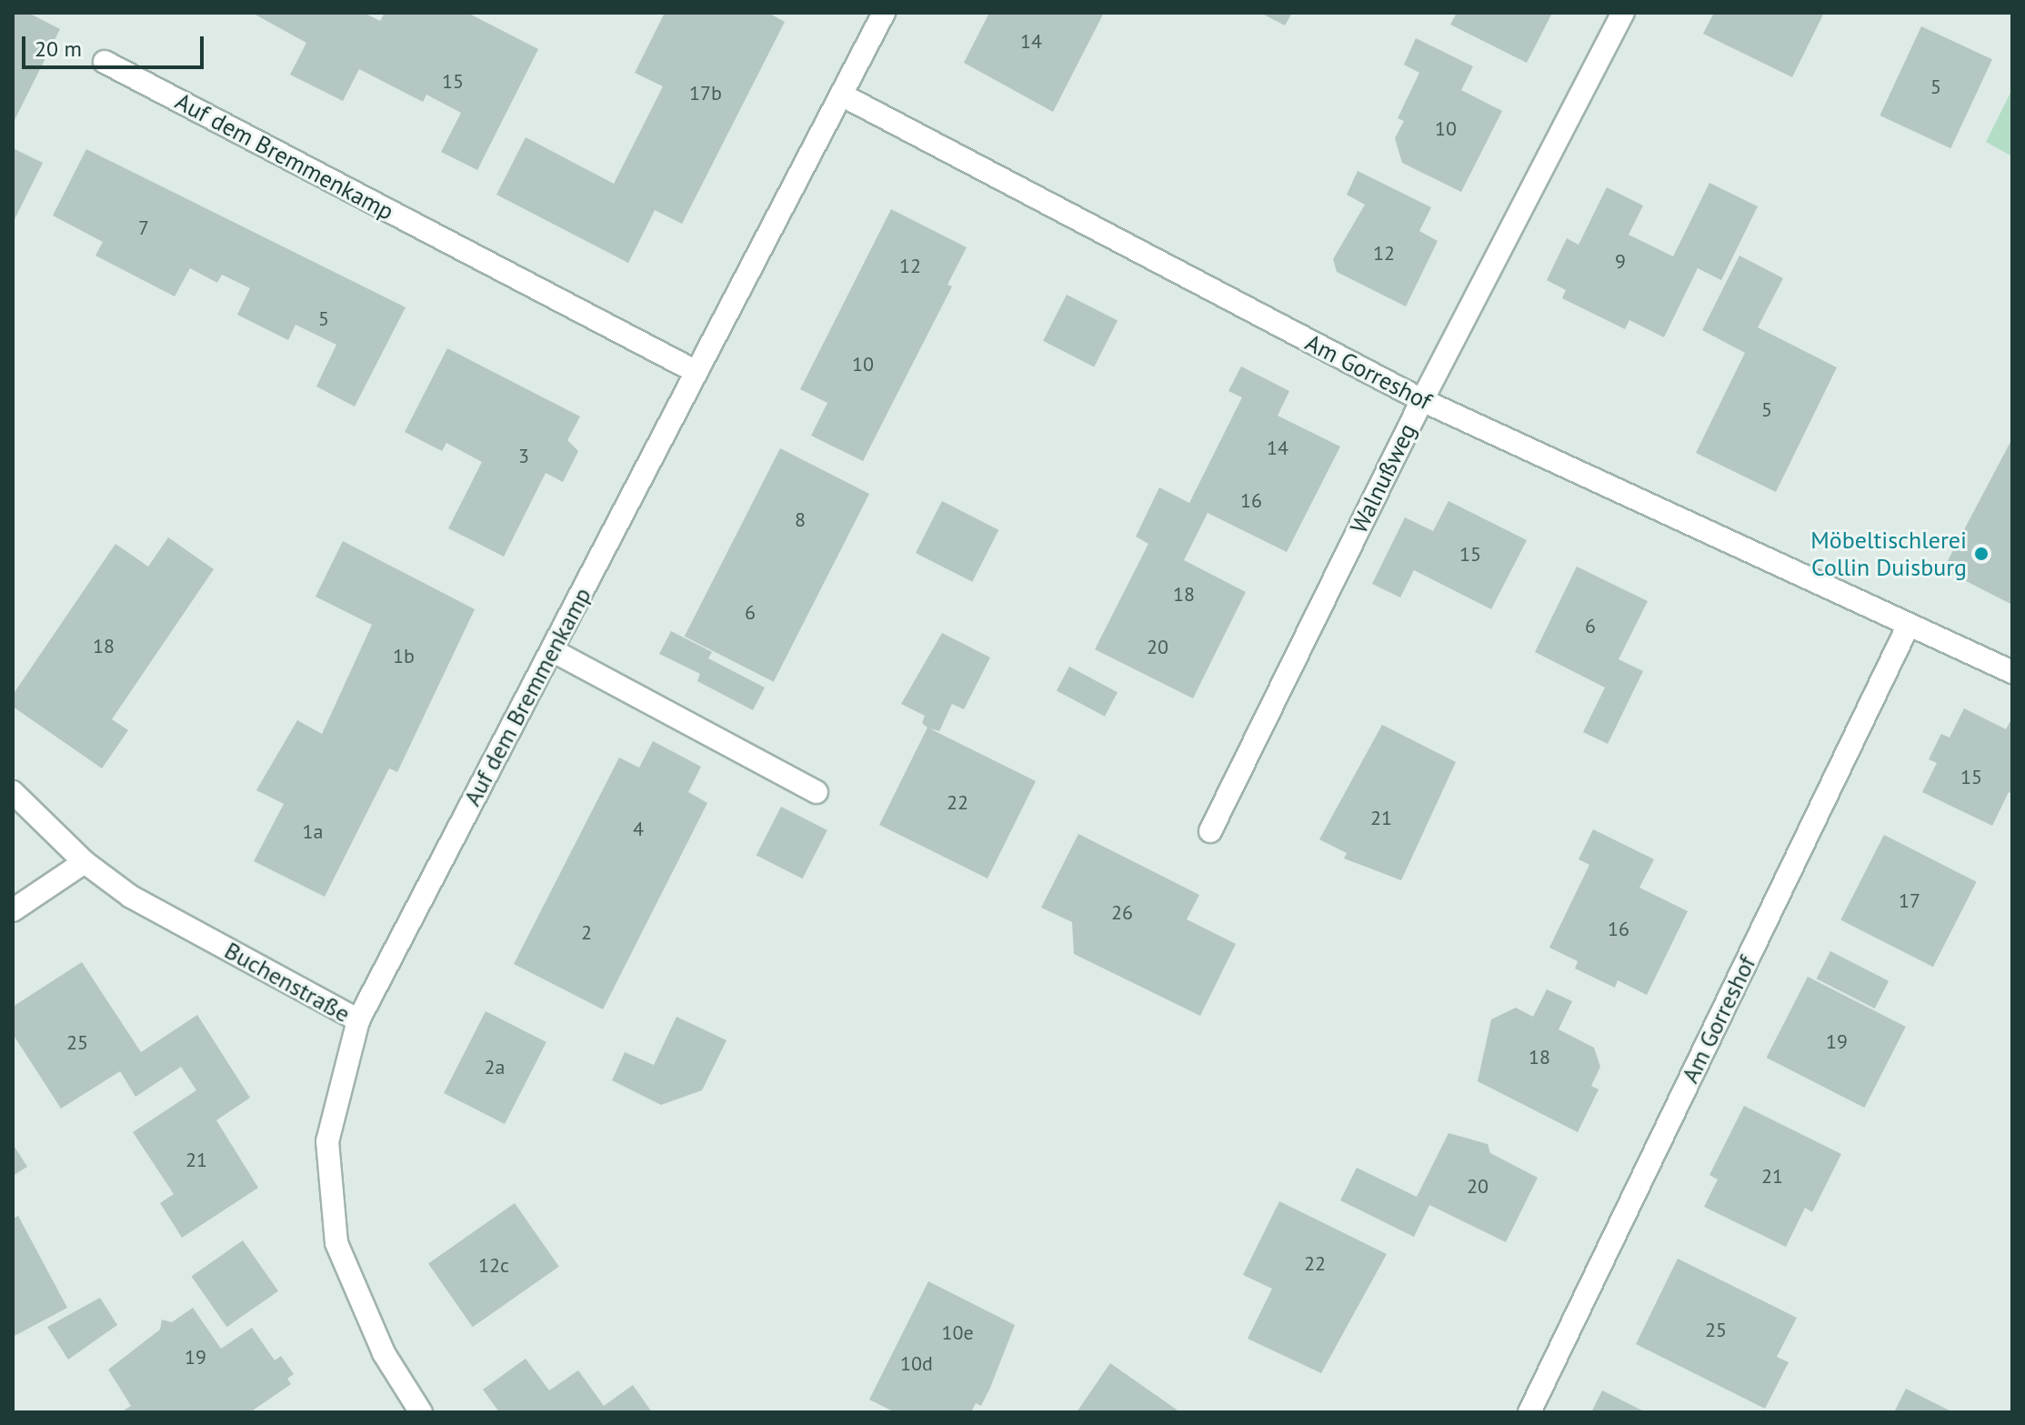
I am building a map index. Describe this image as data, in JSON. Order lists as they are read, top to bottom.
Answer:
{
  "streets": {
    "street": [
      "Auf dem Bremmenkamp",
      "Am Gorreshof",
      "Walnußweg",
      "Buchenstraße"
    ]
  },
  "crossings": [
    ["Auf dem Bremmenkamp", "Am Gorreshof"],
    ["Auf dem Bremmenkamp", "Buchenstraße"],
    ["Am Gorreshof", "Walnußweg"]
  ],
  "places": ["Möbeltischlerei Collin Duisburg"],
  "house_numbers": [
    "14",
    "15",
    "5",
    "17b",
    "10",
    "7",
    "12",
    "9",
    "12",
    "5",
    "10",
    "5",
    "14",
    "3",
    "16",
    "8",
    "15",
    "18",
    "6",
    "6",
    "18",
    "20",
    "1b",
    "15",
    "22",
    "21",
    "4",
    "1a",
    "17",
    "26",
    "16",
    "2",
    "19",
    "25",
    "18",
    "2a",
    "21",
    "21",
    "20",
    "22",
    "12c",
    "25",
    "10e",
    "19",
    "10d"
  ],
  "scale_bar": "20 m"
}
